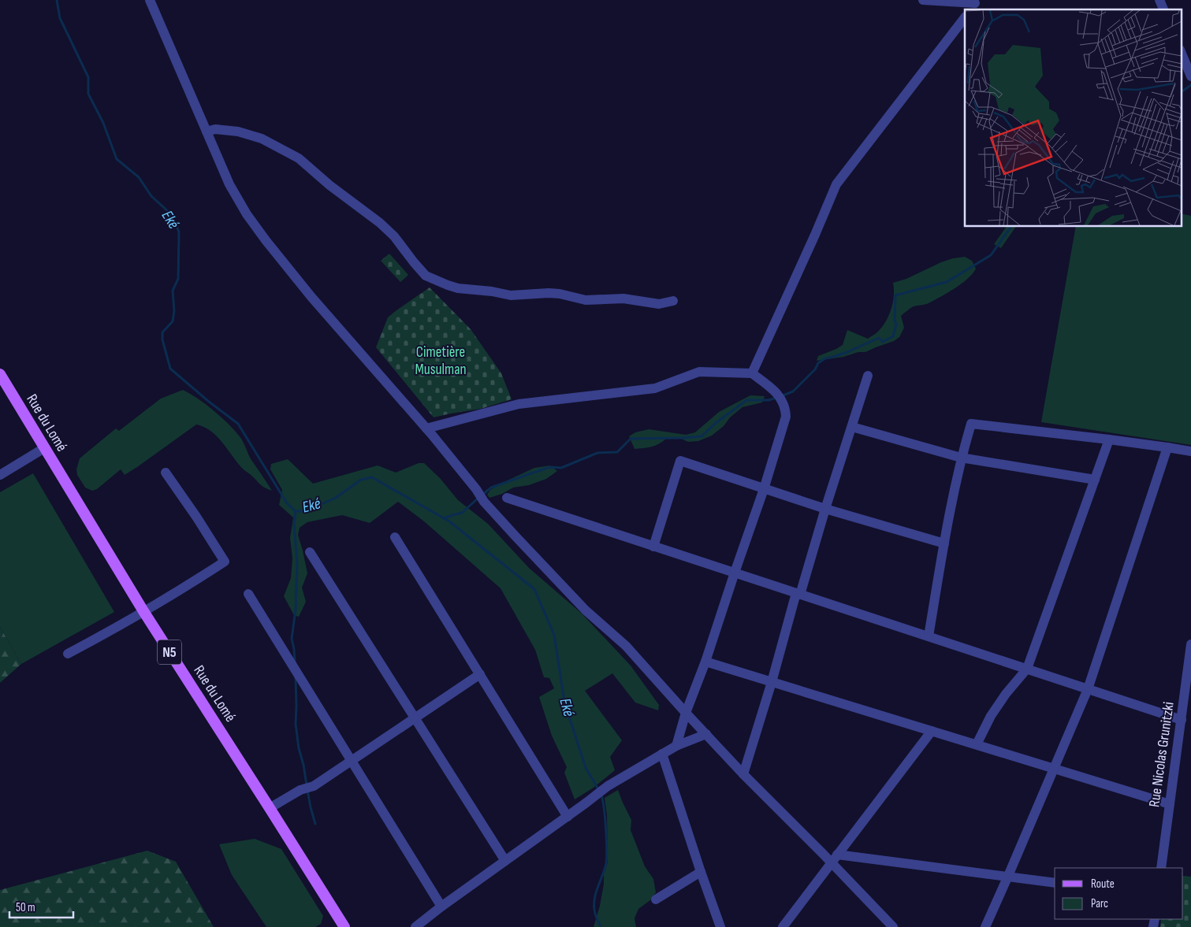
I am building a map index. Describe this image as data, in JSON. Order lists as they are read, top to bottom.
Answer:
{
  "streets": {
    "main road": ["Rue du Lomé", "N5"],
    "street": ["Rue Nicolas Grunitzki"]
  },
  "water": ["Eké"],
  "parks": ["Cimetière Musulman"],
  "legend": ["Route", "Parc"],
  "scale_bar": "50 m"
}
